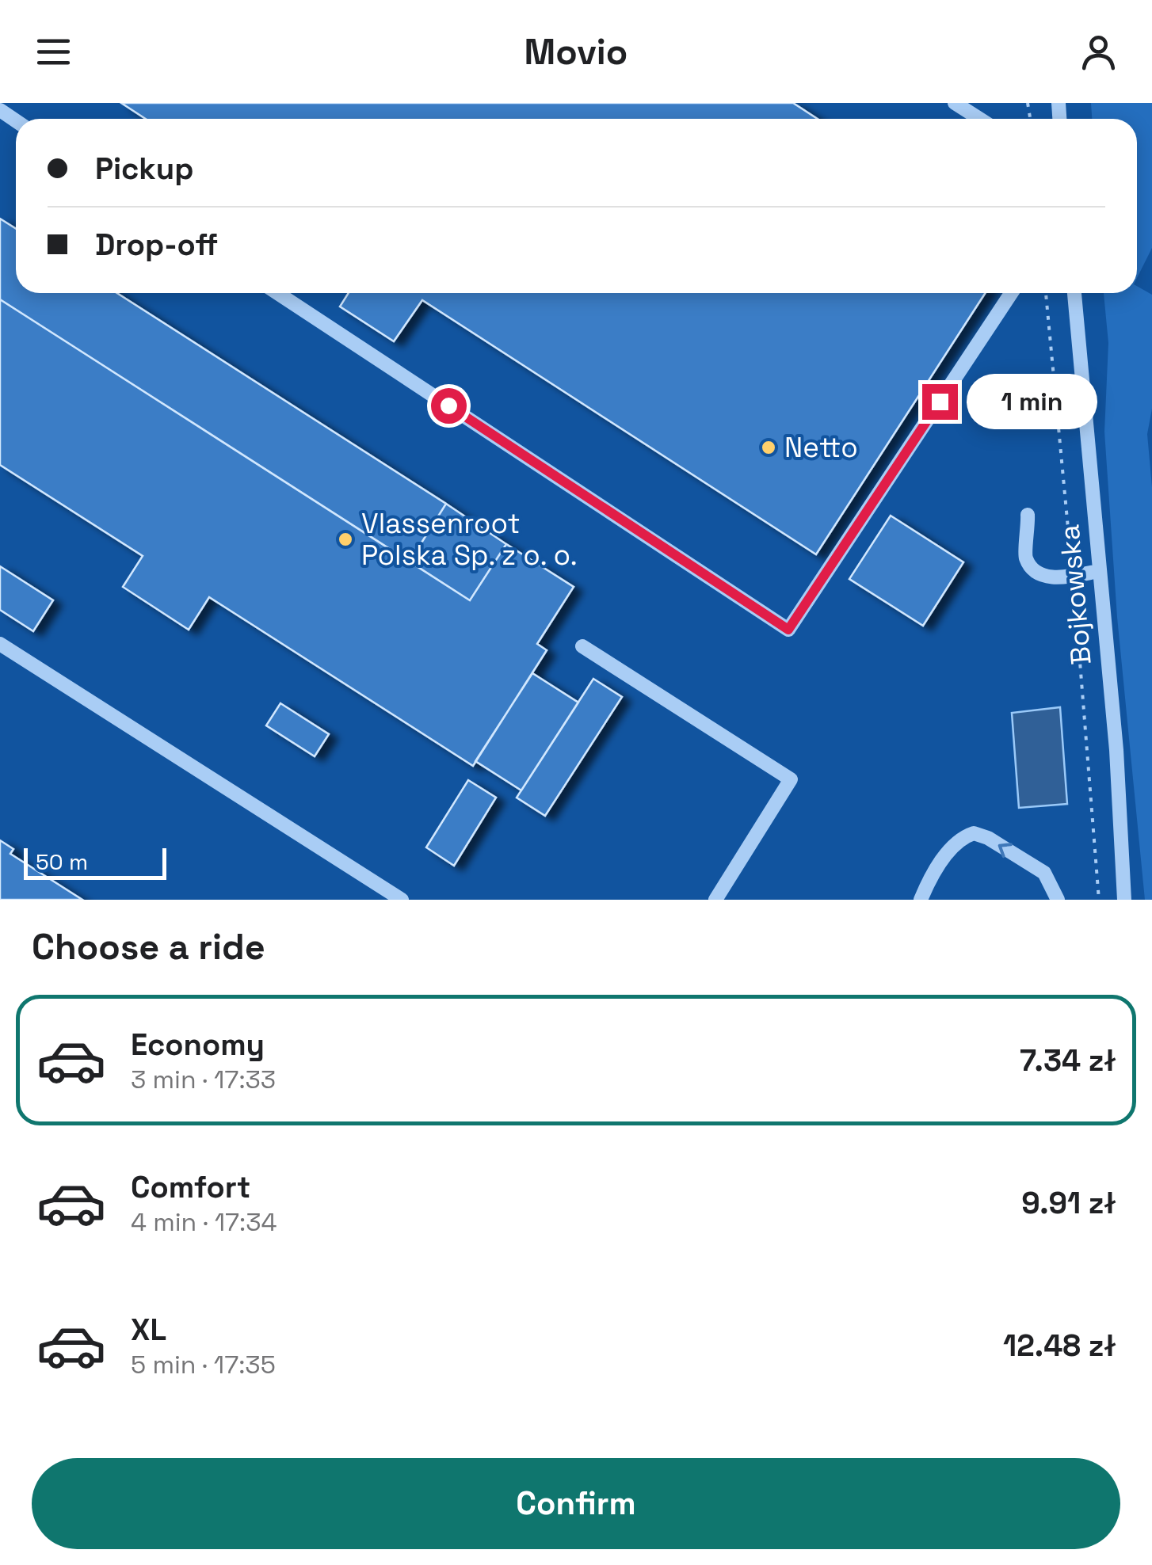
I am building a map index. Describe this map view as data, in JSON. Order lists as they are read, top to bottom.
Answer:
{
  "streets": {
    "street": ["Bojkowska"]
  },
  "places": ["Netto", "Vlassenroot Polska Sp. z o. o."],
  "scale_bar": "50 m",
  "page": {
    "header": "Movio",
    "banner": ["Pickup", "Drop-off"],
    "bubble": "1 min",
    "scale": "50 m",
    "heading": "Choose a ride",
    "list": [
      {
        "name": "Economy",
        "note": "3 min · 17:33",
        "value": "7.34 zł"
      },
      {
        "name": "Comfort",
        "note": "4 min · 17:34",
        "value": "9.91 zł"
      },
      {
        "name": "XL",
        "note": "5 min · 17:35",
        "value": "12.48 zł"
      }
    ],
    "buttons": "Confirm"
  }
}
